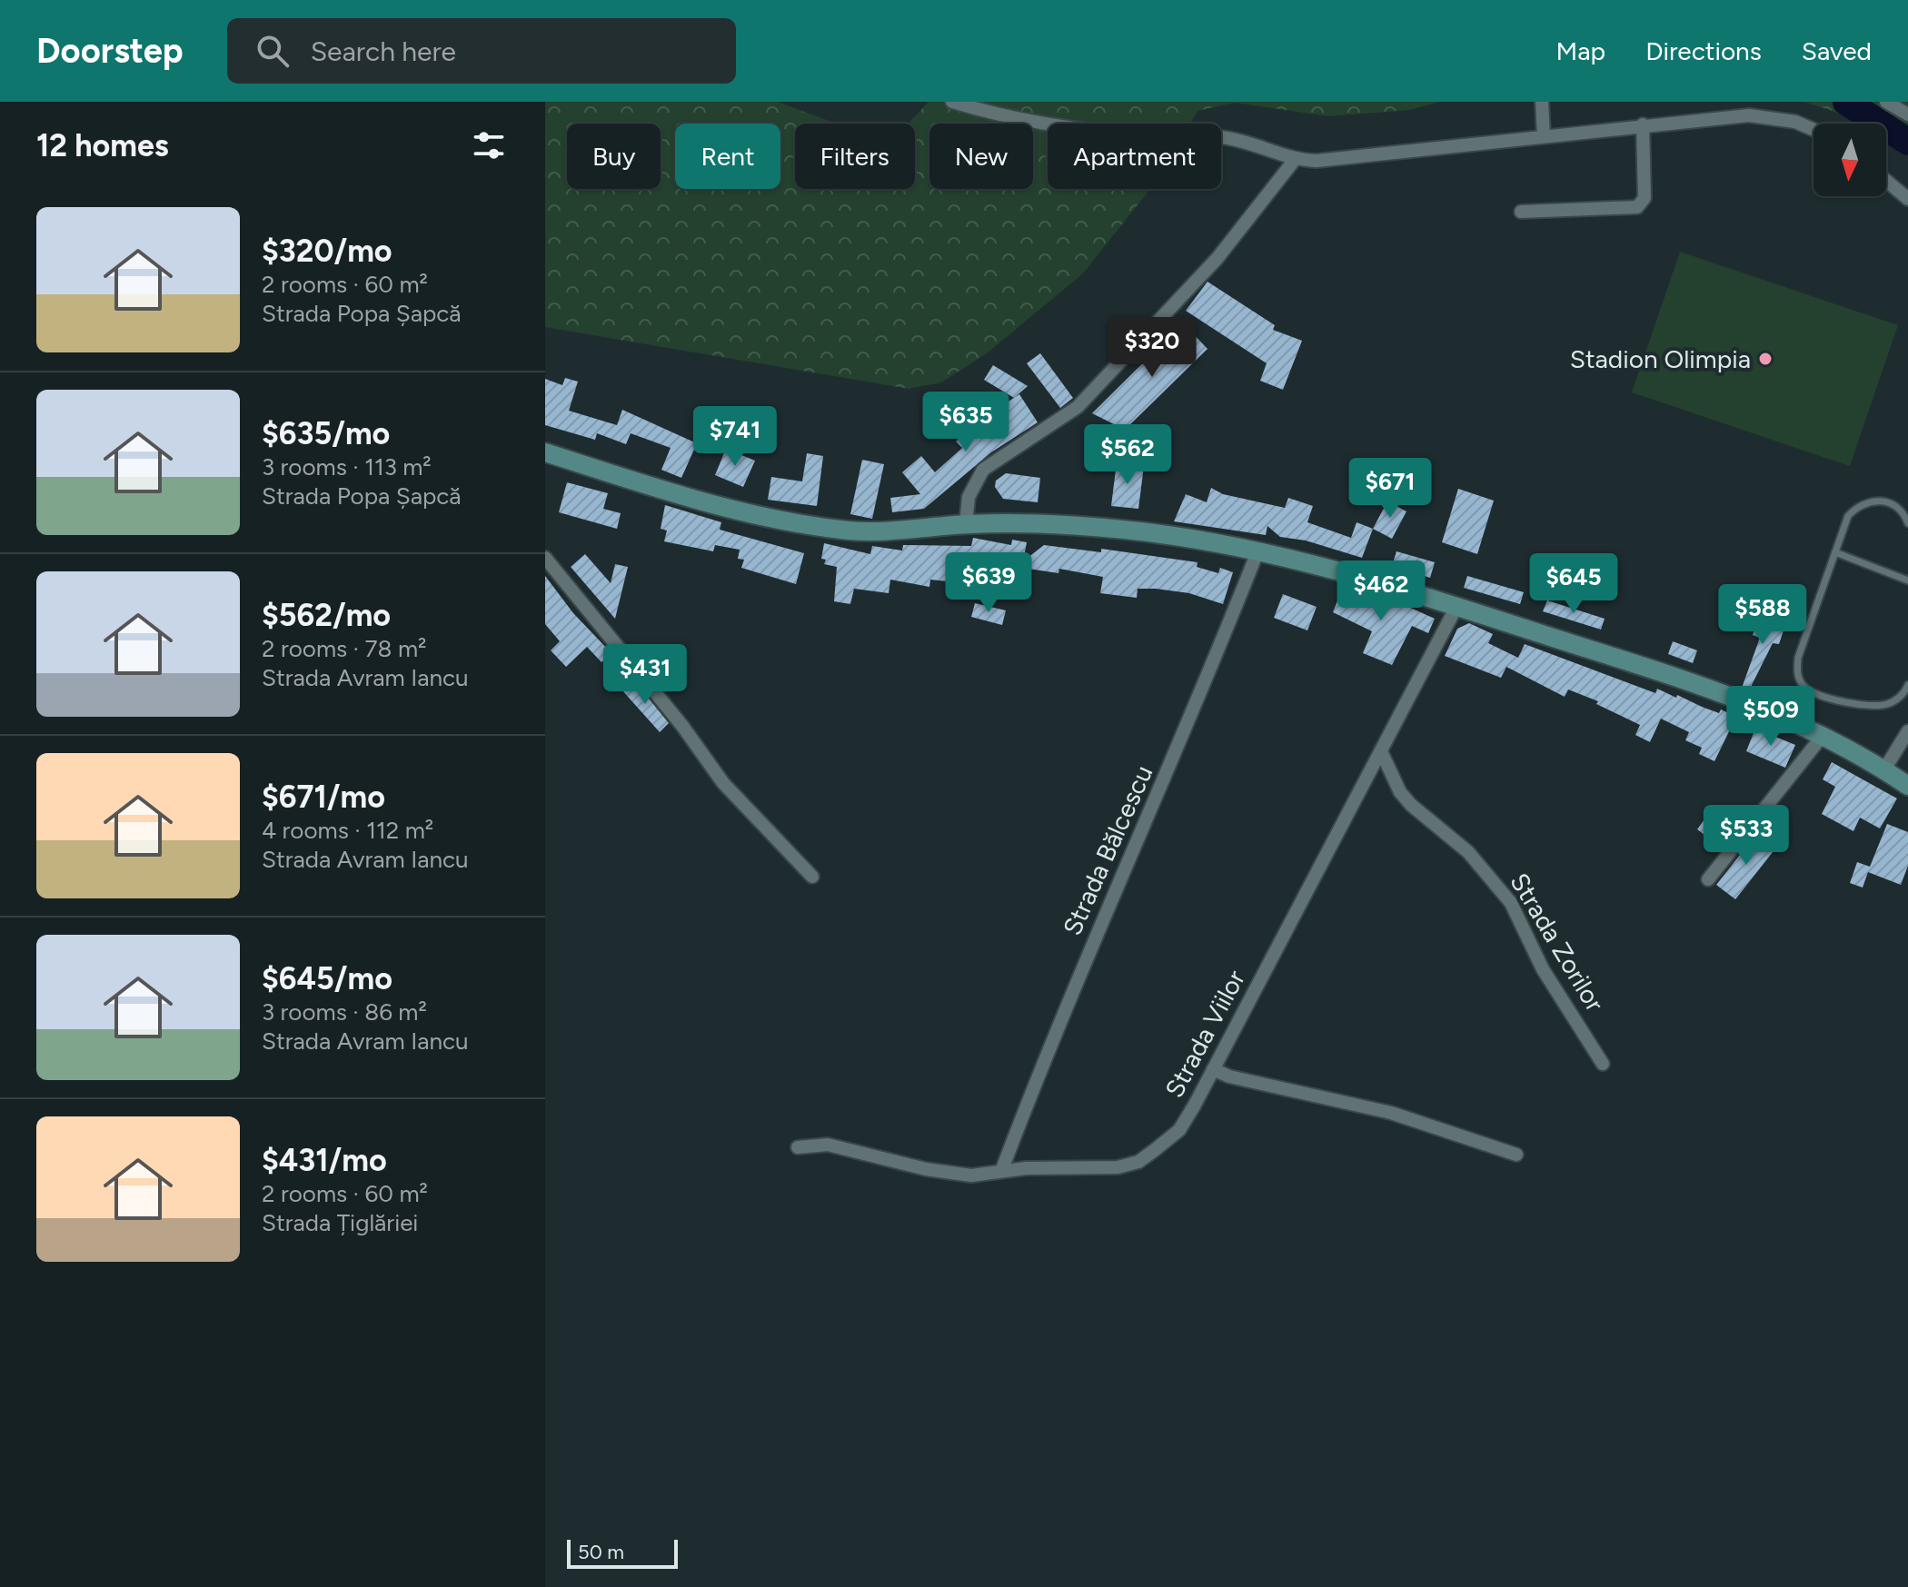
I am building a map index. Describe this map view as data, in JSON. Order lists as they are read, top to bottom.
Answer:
{
  "streets": {
    "street": ["Strada Bălcescu", "Strada Zorilor", "Strada Viilor"]
  },
  "crossings": [
    ["Strada Bălcescu", "Strada Viilor"],
    ["Strada Zorilor", "Strada Viilor"]
  ],
  "places": ["Stadion Olimpia"],
  "scale_bar": "50 m",
  "north": "bottom",
  "page": {
    "header": "Doorstep",
    "search": "Search here",
    "nav": ["Map", "Directions", "Saved"],
    "heading": "12 homes",
    "chip": [
      "Buy",
      "Rent",
      "Filters",
      "New",
      "Apartment"
    ],
    "list": [
      {
        "name": "$320/mo",
        "note": "2 rooms · 60 m² · Strada Popa Șapcă"
      },
      {
        "name": "$635/mo",
        "note": "3 rooms · 113 m² · Strada Popa Șapcă"
      },
      {
        "name": "$562/mo",
        "note": "2 rooms · 78 m² · Strada Avram Iancu"
      },
      {
        "name": "$671/mo",
        "note": "4 rooms · 112 m² · Strada Avram Iancu"
      },
      {
        "name": "$645/mo",
        "note": "3 rooms · 86 m² · Strada Avram Iancu"
      },
      {
        "name": "$431/mo",
        "note": "2 rooms · 60 m² · Strada Țiglăriei"
      }
    ],
    "price": [
      "$320",
      "$635",
      "$741",
      "$562",
      "$671",
      "$639",
      "$645",
      "$462",
      "$588",
      "$431",
      "$509",
      "$533"
    ],
    "scale": "50 m"
  }
}
